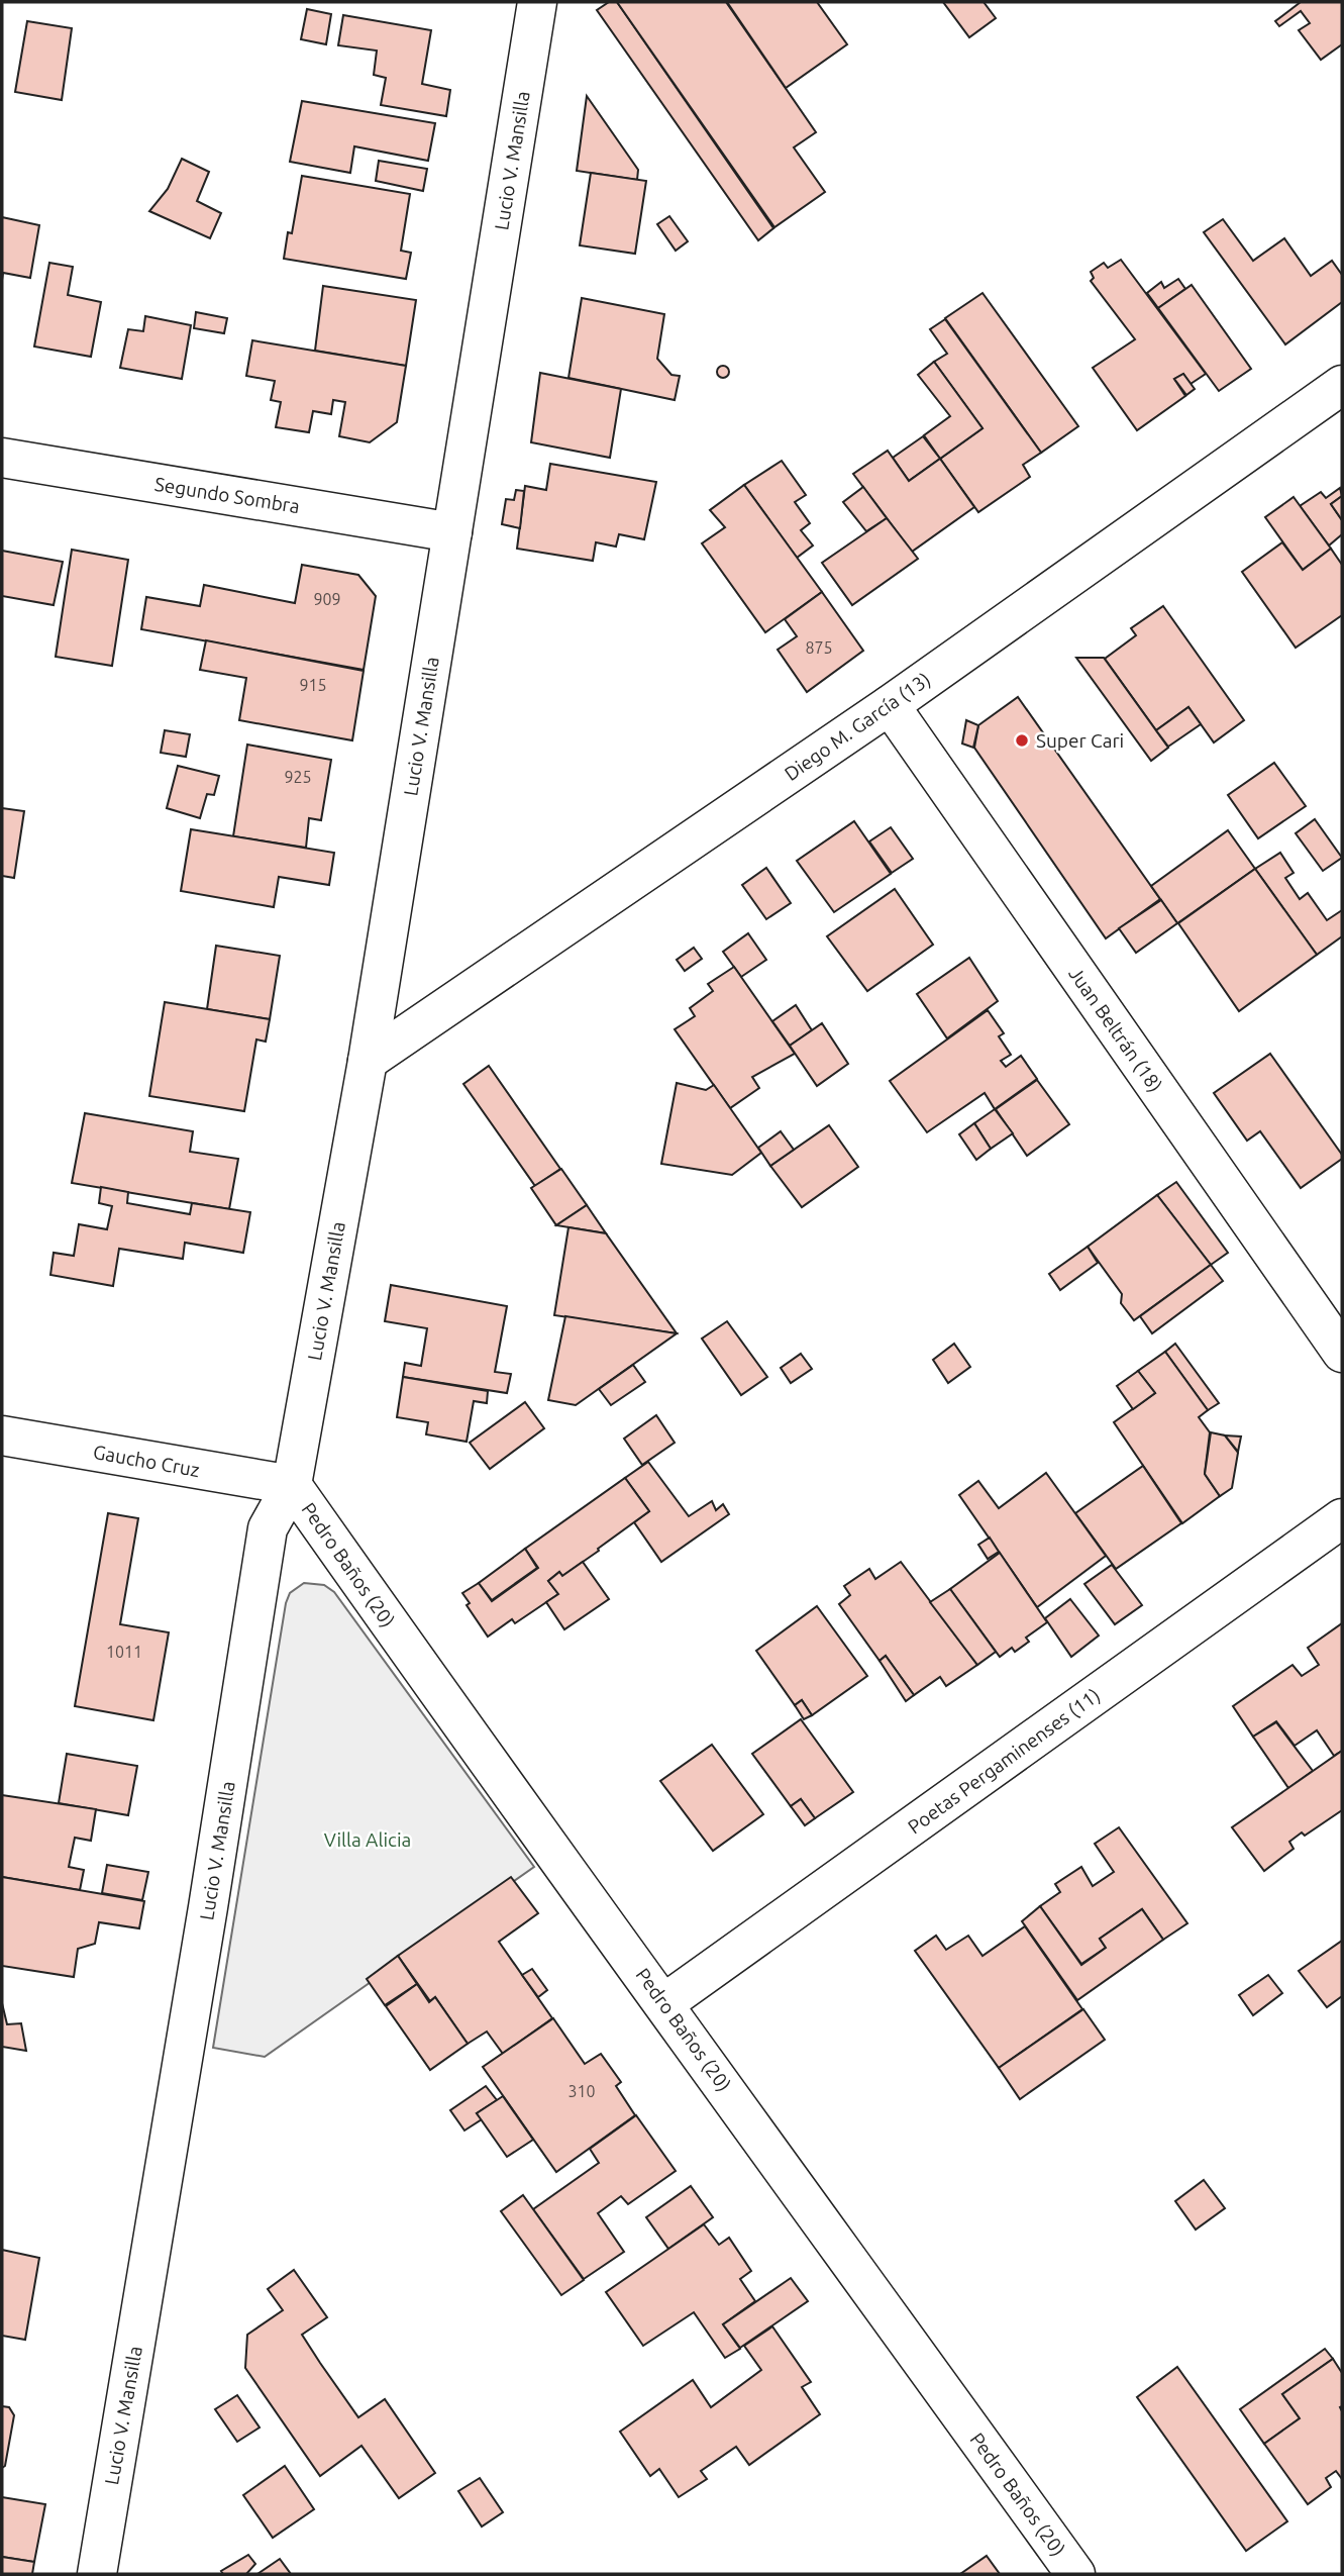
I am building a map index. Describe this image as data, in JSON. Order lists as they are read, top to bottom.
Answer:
{
  "streets": {
    "street": [
      "Lucio V. Mansilla",
      "Segundo Sombra",
      "Diego M. García (13)",
      "Juan Beltrán (18)",
      "Gaucho Cruz",
      "Pedro Baños (20)",
      "Poetas Pergaminenses (11)"
    ]
  },
  "crossings": [
    ["Lucio V. Mansilla", "Segundo Sombra"],
    ["Lucio V. Mansilla", "Diego M. García (13)"],
    ["Lucio V. Mansilla", "Gaucho Cruz"],
    ["Lucio V. Mansilla", "Pedro Baños (20)"],
    ["Diego M. García (13)", "Juan Beltrán (18)"],
    ["Gaucho Cruz", "Pedro Baños (20)"],
    ["Pedro Baños (20)", "Poetas Pergaminenses (11)"]
  ],
  "parks": ["Villa Alicia"],
  "places": ["Super Cari"],
  "house_numbers": [
    "909",
    "875",
    "915",
    "925",
    "1011",
    "310"
  ]
}
